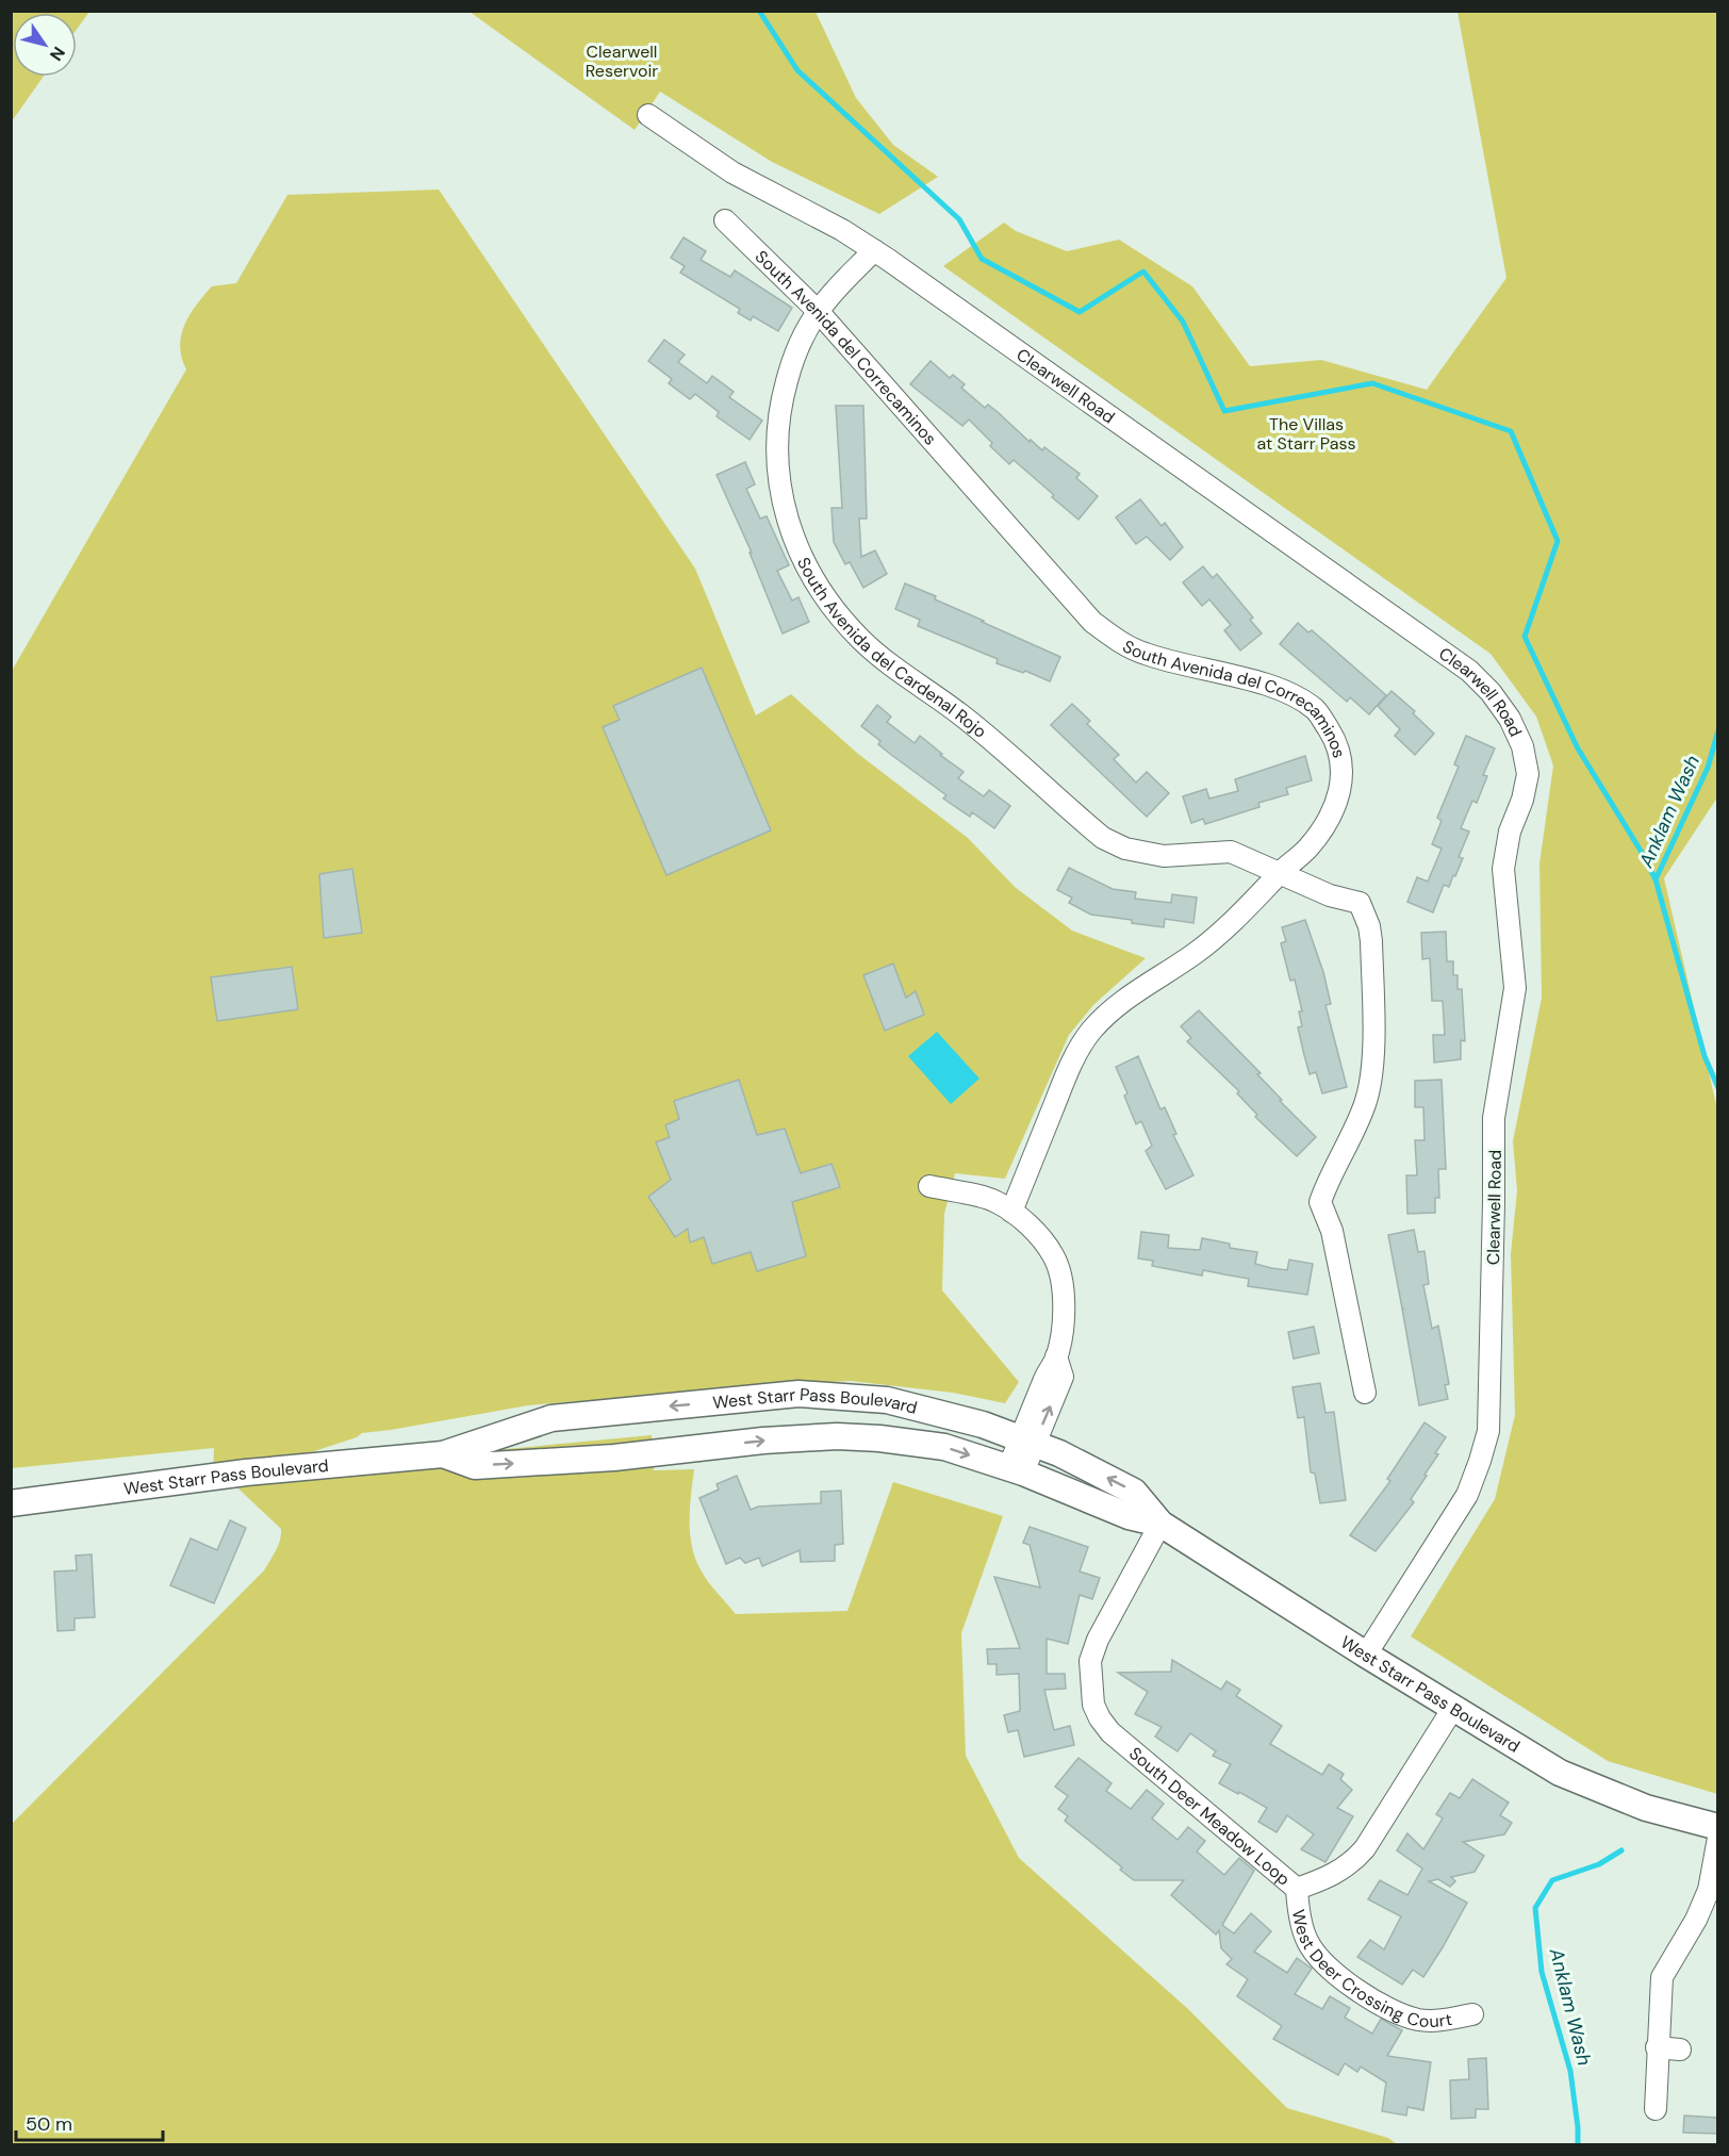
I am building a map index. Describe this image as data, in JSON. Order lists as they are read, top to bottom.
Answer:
{
  "streets": {
    "street": [
      "South Avenida del Correcaminos",
      "Clearwell Road",
      "South Avenida del Cardenal Rojo",
      "West Starr Pass Boulevard",
      "South Deer Meadow Loop",
      "West Deer Crossing Court"
    ]
  },
  "crossings": [
    ["South Avenida del Correcaminos", "South Avenida del Cardenal Rojo"],
    ["Clearwell Road", "South Avenida del Cardenal Rojo"],
    ["Clearwell Road", "West Starr Pass Boulevard"],
    ["West Starr Pass Boulevard", "South Deer Meadow Loop"],
    ["South Deer Meadow Loop", "West Deer Crossing Court"]
  ],
  "water": ["Anklam Wash"],
  "parks": ["Clearwell Reservoir", "The Villas at Starr Pass"],
  "scale_bar": "50 m",
  "north": "bottom right"
}
